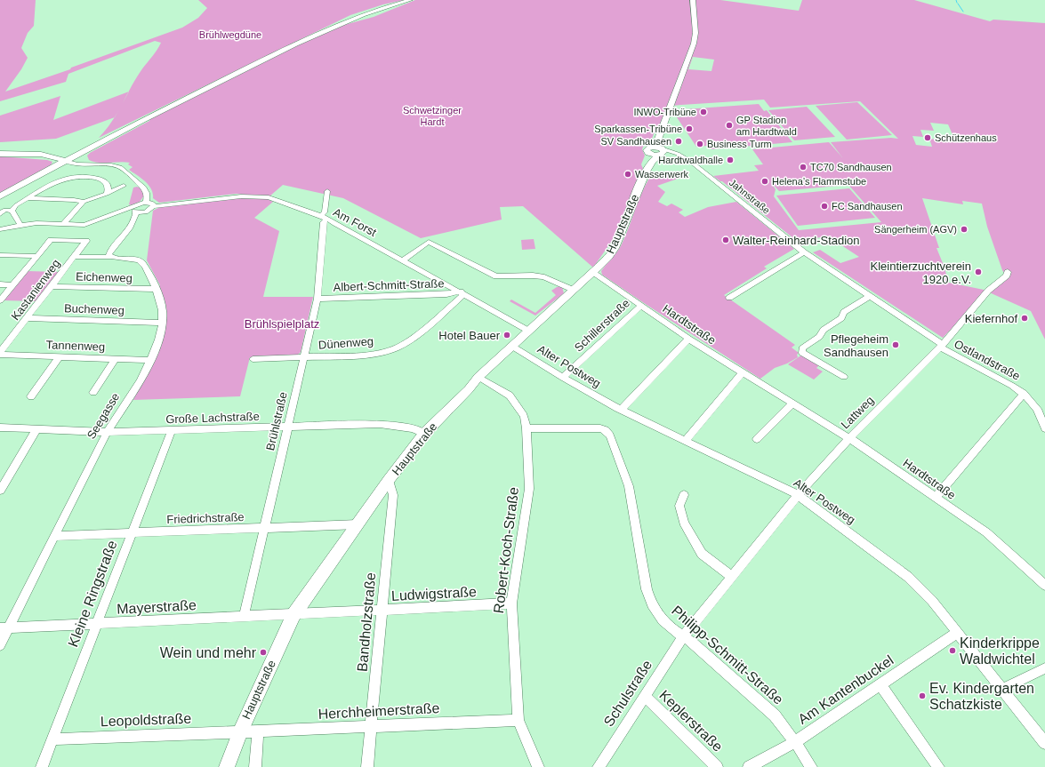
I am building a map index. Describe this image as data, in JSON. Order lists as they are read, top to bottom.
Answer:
{
  "streets": {
    "street": [
      "Jahnstraße",
      "Am Forst",
      "Hauptstraße",
      "Eichenweg",
      "Albert-Schmitt-Straße",
      "Kastanienweg",
      "Buchenweg",
      "Hardtstraße",
      "Schillerstraße",
      "Dünenweg",
      "Tannenweg",
      "Ostlandstraße",
      "Alter Postweg",
      "Lattweg",
      "Seegasse",
      "Große Lachstraße",
      "Brühlstraße",
      "Friedrichstraße",
      "Robert-Koch-Straße",
      "Kleine Ringstraße",
      "Ludwigstraße",
      "Mayerstraße",
      "Bandholzstraße",
      "Philipp-Schmitt-Straße",
      "Am Kantenbuckel",
      "Schulstraße",
      "Herchheimerstraße",
      "Leopoldstraße",
      "Keplerstraße"
    ]
  },
  "crossings": [
    ["Jahnstraße", "Hauptstraße"],
    ["Jahnstraße", "Ostlandstraße"],
    ["Jahnstraße", "Lattweg"],
    ["Am Forst", "Hauptstraße"],
    ["Am Forst", "Albert-Schmitt-Straße"],
    ["Am Forst", "Dünenweg"],
    ["Am Forst", "Brühlstraße"],
    ["Hauptstraße", "Hardtstraße"],
    ["Hauptstraße", "Alter Postweg"],
    ["Hauptstraße", "Große Lachstraße"],
    ["Hauptstraße", "Friedrichstraße"],
    ["Hauptstraße", "Robert-Koch-Straße"],
    ["Hauptstraße", "Ludwigstraße"],
    ["Hauptstraße", "Mayerstraße"],
    ["Hauptstraße", "Bandholzstraße"],
    ["Hauptstraße", "Herchheimerstraße"],
    ["Hauptstraße", "Leopoldstraße"],
    ["Eichenweg", "Kastanienweg"],
    ["Eichenweg", "Seegasse"],
    ["Albert-Schmitt-Straße", "Dünenweg"],
    ["Albert-Schmitt-Straße", "Brühlstraße"],
    ["Kastanienweg", "Buchenweg"],
    ["Kastanienweg", "Tannenweg"],
    ["Buchenweg", "Seegasse"],
    ["Hardtstraße", "Schillerstraße"],
    ["Hardtstraße", "Lattweg"],
    ["Schillerstraße", "Alter Postweg"],
    ["Dünenweg", "Brühlstraße"],
    ["Tannenweg", "Seegasse"],
    ["Ostlandstraße", "Lattweg"],
    ["Alter Postweg", "Lattweg"],
    ["Alter Postweg", "Am Kantenbuckel"],
    ["Lattweg", "Philipp-Schmitt-Straße"],
    ["Lattweg", "Schulstraße"],
    ["Seegasse", "Große Lachstraße"],
    ["Seegasse", "Friedrichstraße"],
    ["Seegasse", "Mayerstraße"],
    ["Große Lachstraße", "Brühlstraße"],
    ["Große Lachstraße", "Kleine Ringstraße"],
    ["Brühlstraße", "Friedrichstraße"],
    ["Brühlstraße", "Mayerstraße"],
    ["Friedrichstraße", "Kleine Ringstraße"],
    ["Robert-Koch-Straße", "Ludwigstraße"],
    ["Robert-Koch-Straße", "Philipp-Schmitt-Straße"],
    ["Robert-Koch-Straße", "Herchheimerstraße"],
    ["Kleine Ringstraße", "Mayerstraße"],
    ["Kleine Ringstraße", "Leopoldstraße"],
    ["Ludwigstraße", "Mayerstraße"],
    ["Ludwigstraße", "Bandholzstraße"],
    ["Bandholzstraße", "Herchheimerstraße"],
    ["Philipp-Schmitt-Straße", "Am Kantenbuckel"],
    ["Philipp-Schmitt-Straße", "Schulstraße"],
    ["Schulstraße", "Keplerstraße"],
    ["Herchheimerstraße", "Leopoldstraße"]
  ],
  "parks": ["Brühlwegdüne", "Schwetzinger Hardt", "Brühlspielplatz"],
  "places": [
    "INWO-Tribüne",
    "GP Stadion am Hardtwald",
    "Sparkassen-Tribüne",
    "Schützenhaus",
    "SV Sandhausen",
    "Business Turm",
    "Hardtwaldhalle",
    "TC70 Sandhausen",
    "Wasserwerk",
    "Helena’s Flammstube",
    "FC Sandhausen",
    "Sängerheim (AGV)",
    "Walter-Reinhard-Stadion",
    "Kleintierzuchtverein 1920 e.V.",
    "Kiefernhof",
    "Hotel Bauer",
    "Pflegeheim Sandhausen",
    "Kinderkrippe Waldwichtel",
    "Wein und mehr",
    "Ev. Kindergarten Schatzkiste"
  ]
}
